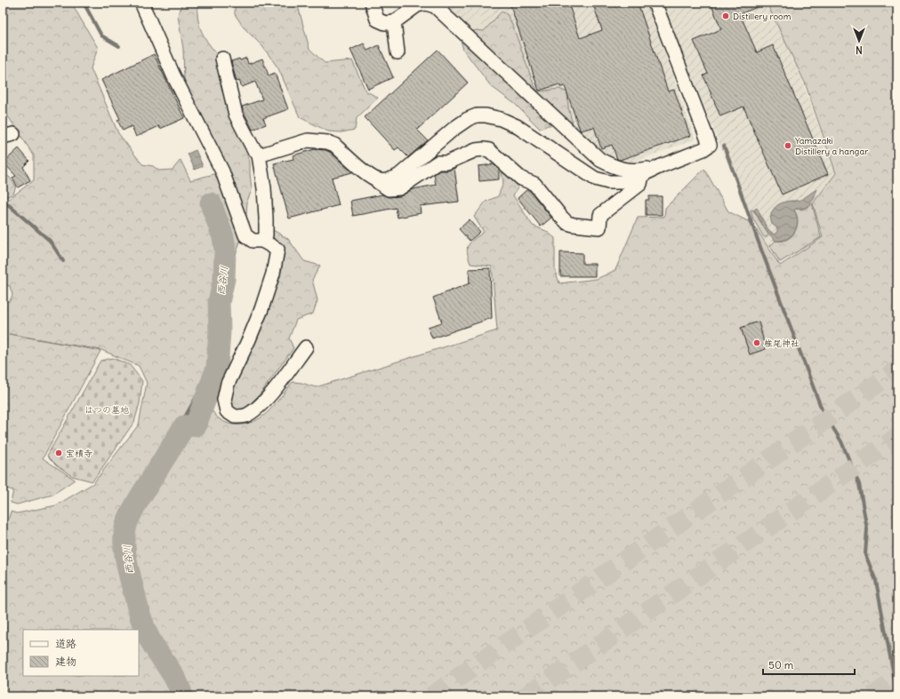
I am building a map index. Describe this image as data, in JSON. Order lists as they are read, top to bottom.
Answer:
{
  "water": ["西谷川"],
  "parks": ["はつの墓地"],
  "places": [
    "Distillery room",
    "Yamazaki Distillery a hangar",
    "椎尾神社",
    "宝積寺"
  ],
  "legend": ["道路", "建物"],
  "scale_bar": "50 m",
  "north": "bottom"
}
